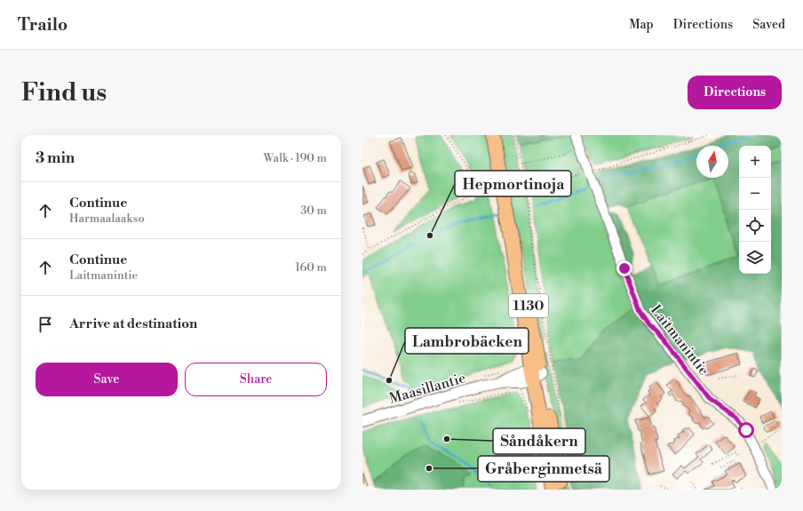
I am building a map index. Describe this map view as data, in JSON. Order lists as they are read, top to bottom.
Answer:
{
  "streets": {
    "main road": ["1130"],
    "street": ["Laitmanintie", "Maasillantie"]
  },
  "crossings": [
    ["1130", "Maasillantie"]
  ],
  "places": [
    "Hepmortinoja",
    "Lambrobäcken",
    "Såndåkern",
    "Gråberginmetsä"
  ],
  "north": "top",
  "page": {
    "header": "Trailo",
    "nav": ["Map", "Directions", "Saved"],
    "buttons": [
      "Directions",
      ["Save", "Share"]
    ],
    "title": "Find us",
    "heading": ["3 min", "Walk · 190 m"],
    "map_buttons": ["+", "−"],
    "list": [
      ["Continue", "Harmaalaakso", "30 m"],
      ["Continue", "Laitmanintie", "160 m"],
      "Arrive at destination"
    ]
  }
}
